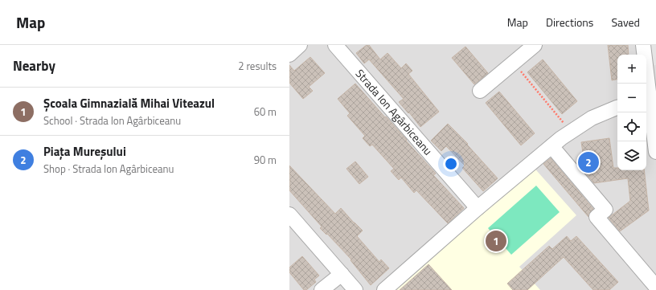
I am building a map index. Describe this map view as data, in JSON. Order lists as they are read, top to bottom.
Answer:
{
  "streets": {
    "street": ["Strada Ion Agârbiceanu"]
  },
  "page": {
    "header": "Map",
    "nav": ["Map", "Directions", "Saved"],
    "heading": ["Nearby", "2 results"],
    "map_buttons": ["+", "−"],
    "list": [
      {
        "mark": "1",
        "name": "Școala Gimnazială Mihai Viteazul",
        "note": "School · Strada Ion Agârbiceanu",
        "value": "60 m"
      },
      {
        "mark": "2",
        "name": "Piața Mureșului",
        "note": "Shop · Strada Ion Agârbiceanu",
        "value": "90 m"
      }
    ],
    "pins": ["2", "1"]
  }
}
